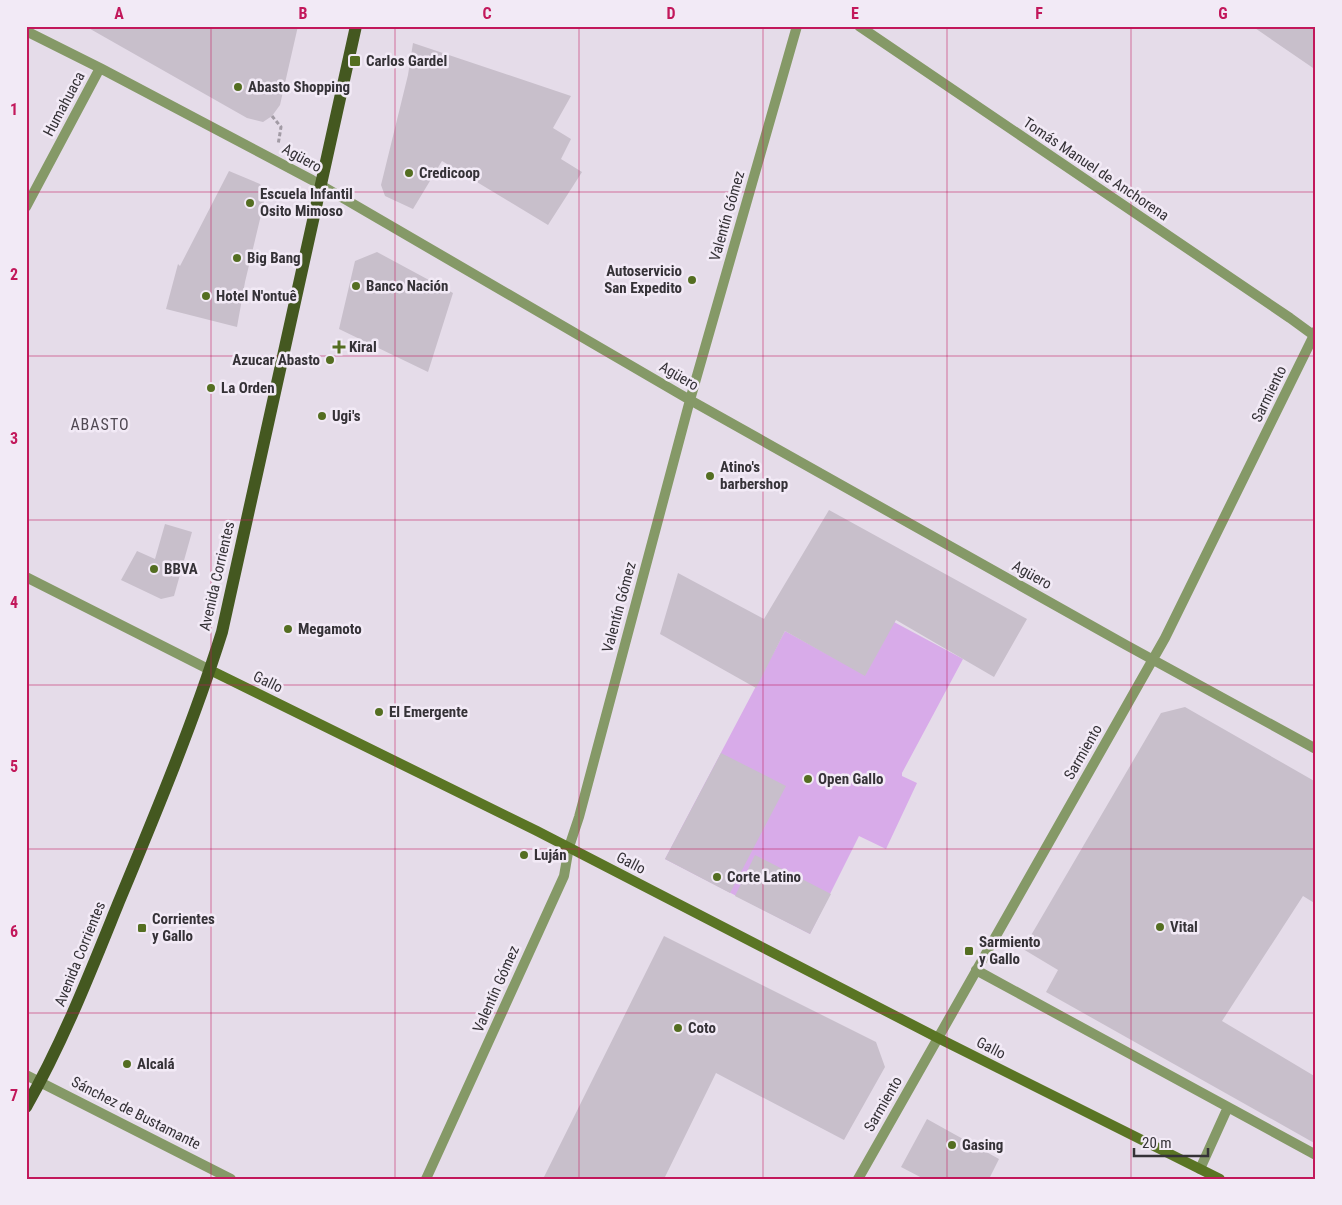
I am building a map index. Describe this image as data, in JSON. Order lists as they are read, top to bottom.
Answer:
{
  "streets": {
    "main road": ["Avenida Corrientes", "Gallo"],
    "street": [
      "Humahuaca",
      "Agüero",
      "Tomás Manuel de Anchorena",
      "Valentín Gómez",
      "Sarmiento",
      "Sánchez de Bustamante"
    ]
  },
  "crossings": [
    ["Humahuaca", "Agüero"],
    ["Agüero", "Valentín Gómez"],
    ["Agüero", "Sarmiento"],
    ["Agüero", "Avenida Corrientes"],
    ["Tomás Manuel de Anchorena", "Sarmiento"],
    ["Valentín Gómez", "Gallo"],
    ["Sarmiento", "Gallo"],
    ["Avenida Corrientes", "Gallo"],
    ["Avenida Corrientes", "Sánchez de Bustamante"]
  ],
  "districts": ["ABASTO"],
  "places": {
    "transit": ["Carlos Gardel", "Corrientes y Gallo", "Sarmiento y Gallo"],
    "other": [
      "Abasto Shopping",
      "Credicoop",
      "Escuela Infantil Osito Mimoso",
      "Big Bang",
      "Autoservicio San Expedito",
      "Banco Nación",
      "Hotel N'ontuê",
      "Azucar Abasto",
      "La Orden",
      "Ugi's",
      "Atino's barbershop",
      "BBVA",
      "Megamoto",
      "El Emergente",
      "Open Gallo",
      "Luján",
      "Corte Latino",
      "Vital",
      "Coto",
      "Alcalá",
      "Gasing"
    ],
    "health": ["Kiral"]
  },
  "scale_bar": "20 m",
  "grid": {
    "columns": [
      "A",
      "B",
      "C",
      "D",
      "E",
      "F",
      "G"
    ],
    "rows": [
      "1",
      "2",
      "3",
      "4",
      "5",
      "6",
      "7"
    ]
  }
}
